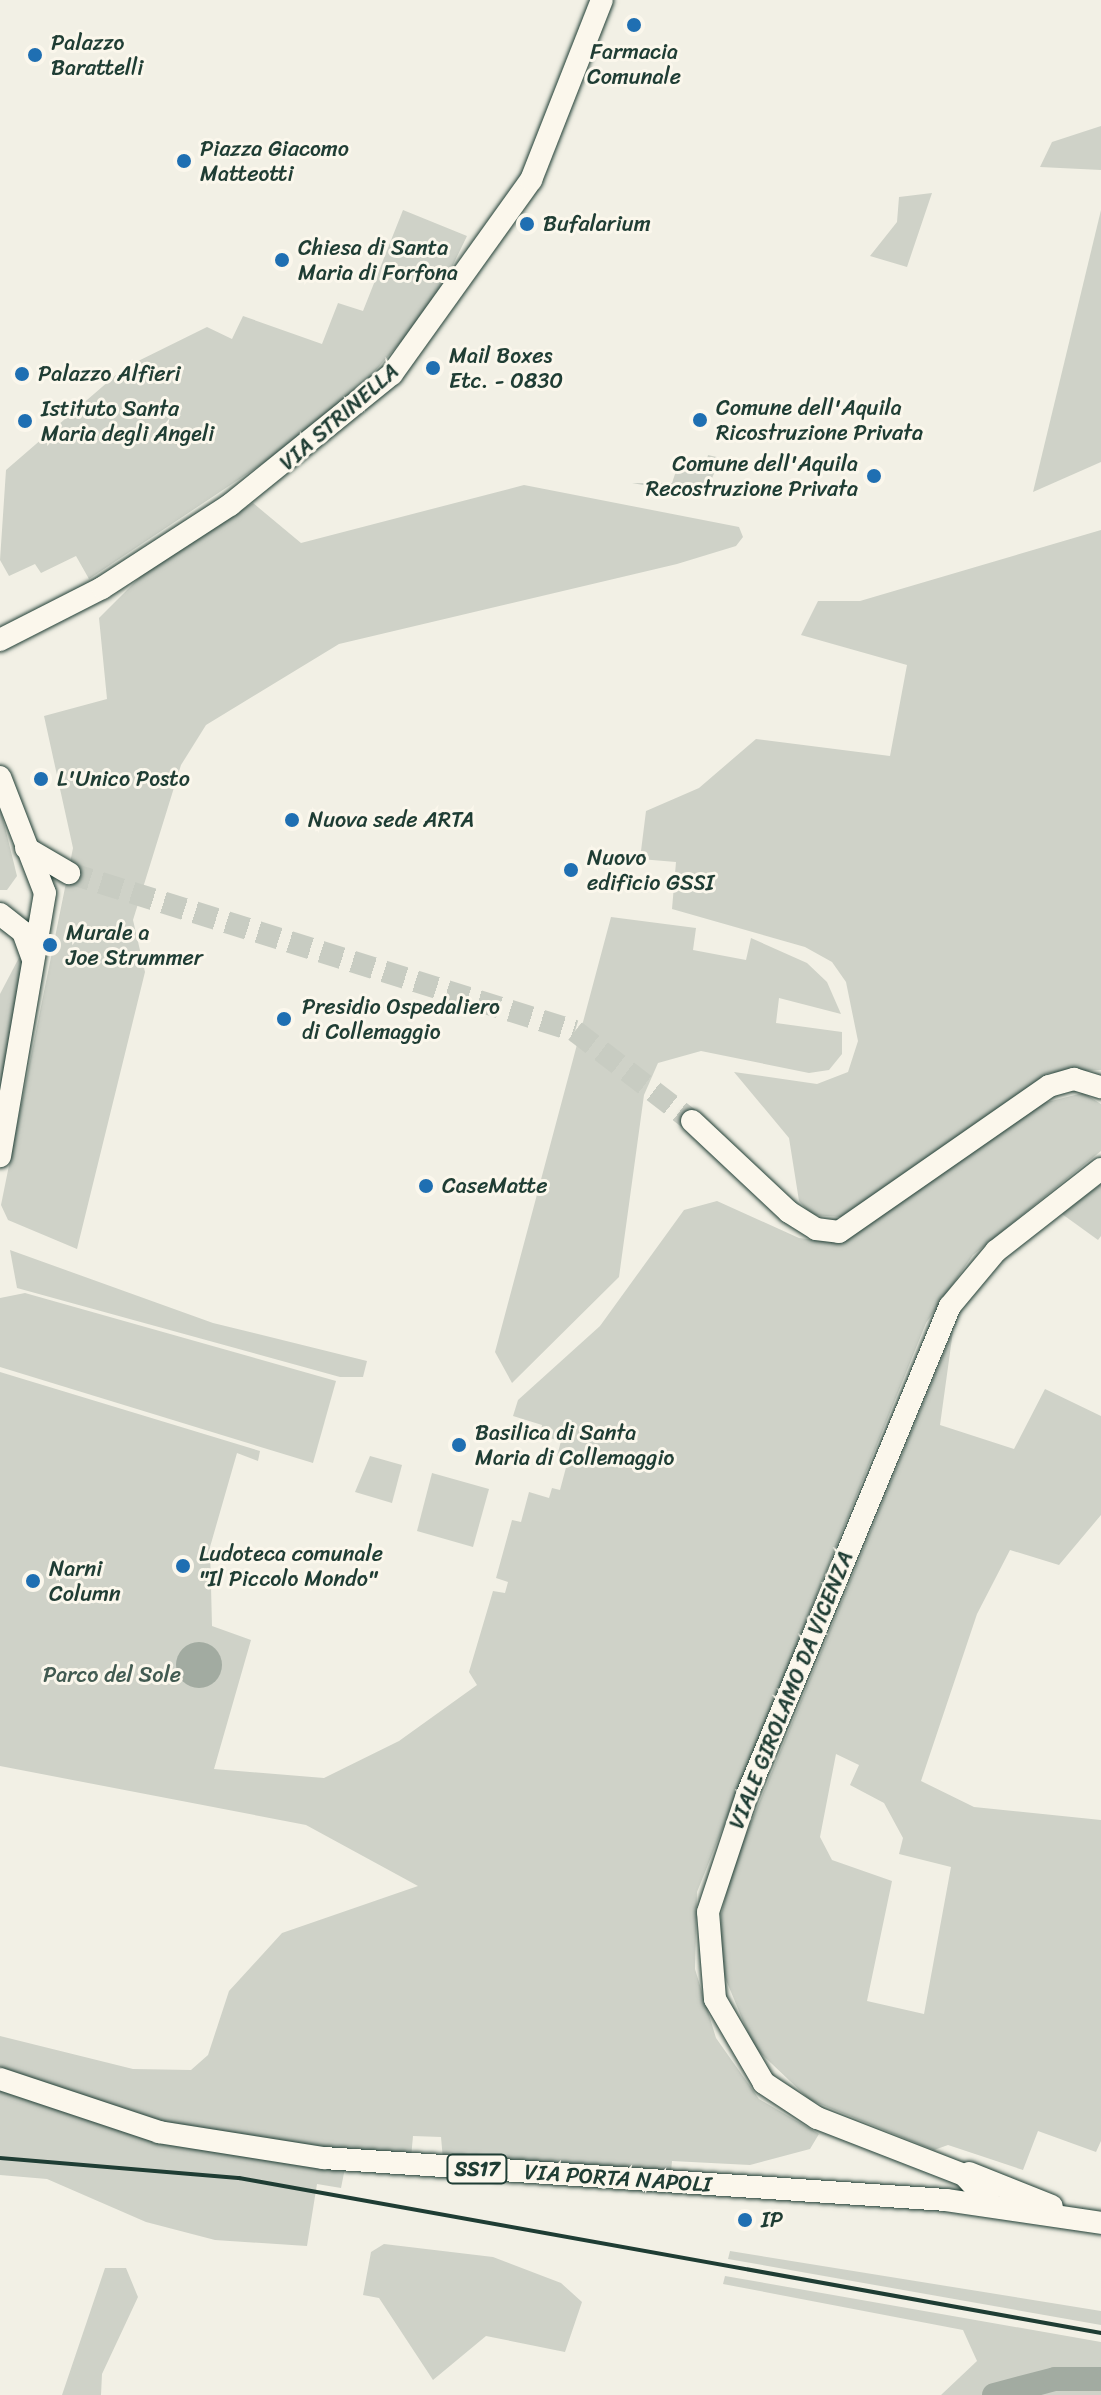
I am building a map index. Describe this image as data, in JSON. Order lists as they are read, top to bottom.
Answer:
{
  "streets": {
    "main road": [
      "VIA STRINELLA",
      "VIALE GIROLAMO DA VICENZA",
      "SS17",
      "VIA PORTA NAPOLI"
    ]
  },
  "crossings": [
    ["VIALE GIROLAMO DA VICENZA", "VIA PORTA NAPOLI"]
  ],
  "parks": ["Parco del Sole"],
  "places": [
    "Farmacia Comunale",
    "Palazzo Barattelli",
    "Piazza Giacomo Matteotti",
    "Bufalarium",
    "Chiesa di Santa Maria di Forfona",
    "Mail Boxes Etc. - 0830",
    "Palazzo Alfieri",
    "Comune dell'Aquila Ricostruzione Privata",
    "Istituto Santa Maria degli Angeli",
    "Comune dell'Aquila Recostruzione Privata",
    "L'Unico Posto",
    "Nuova sede ARTA",
    "Nuovo edificio GSSI",
    "Murale a Joe Strummer",
    "Presidio Ospedaliero di Collemaggio",
    "CaseMatte",
    "Basilica di Santa Maria di Collemaggio",
    "Ludoteca comunale \"Il Piccolo Mondo\"",
    "Narni Column",
    "IP"
  ]
}
